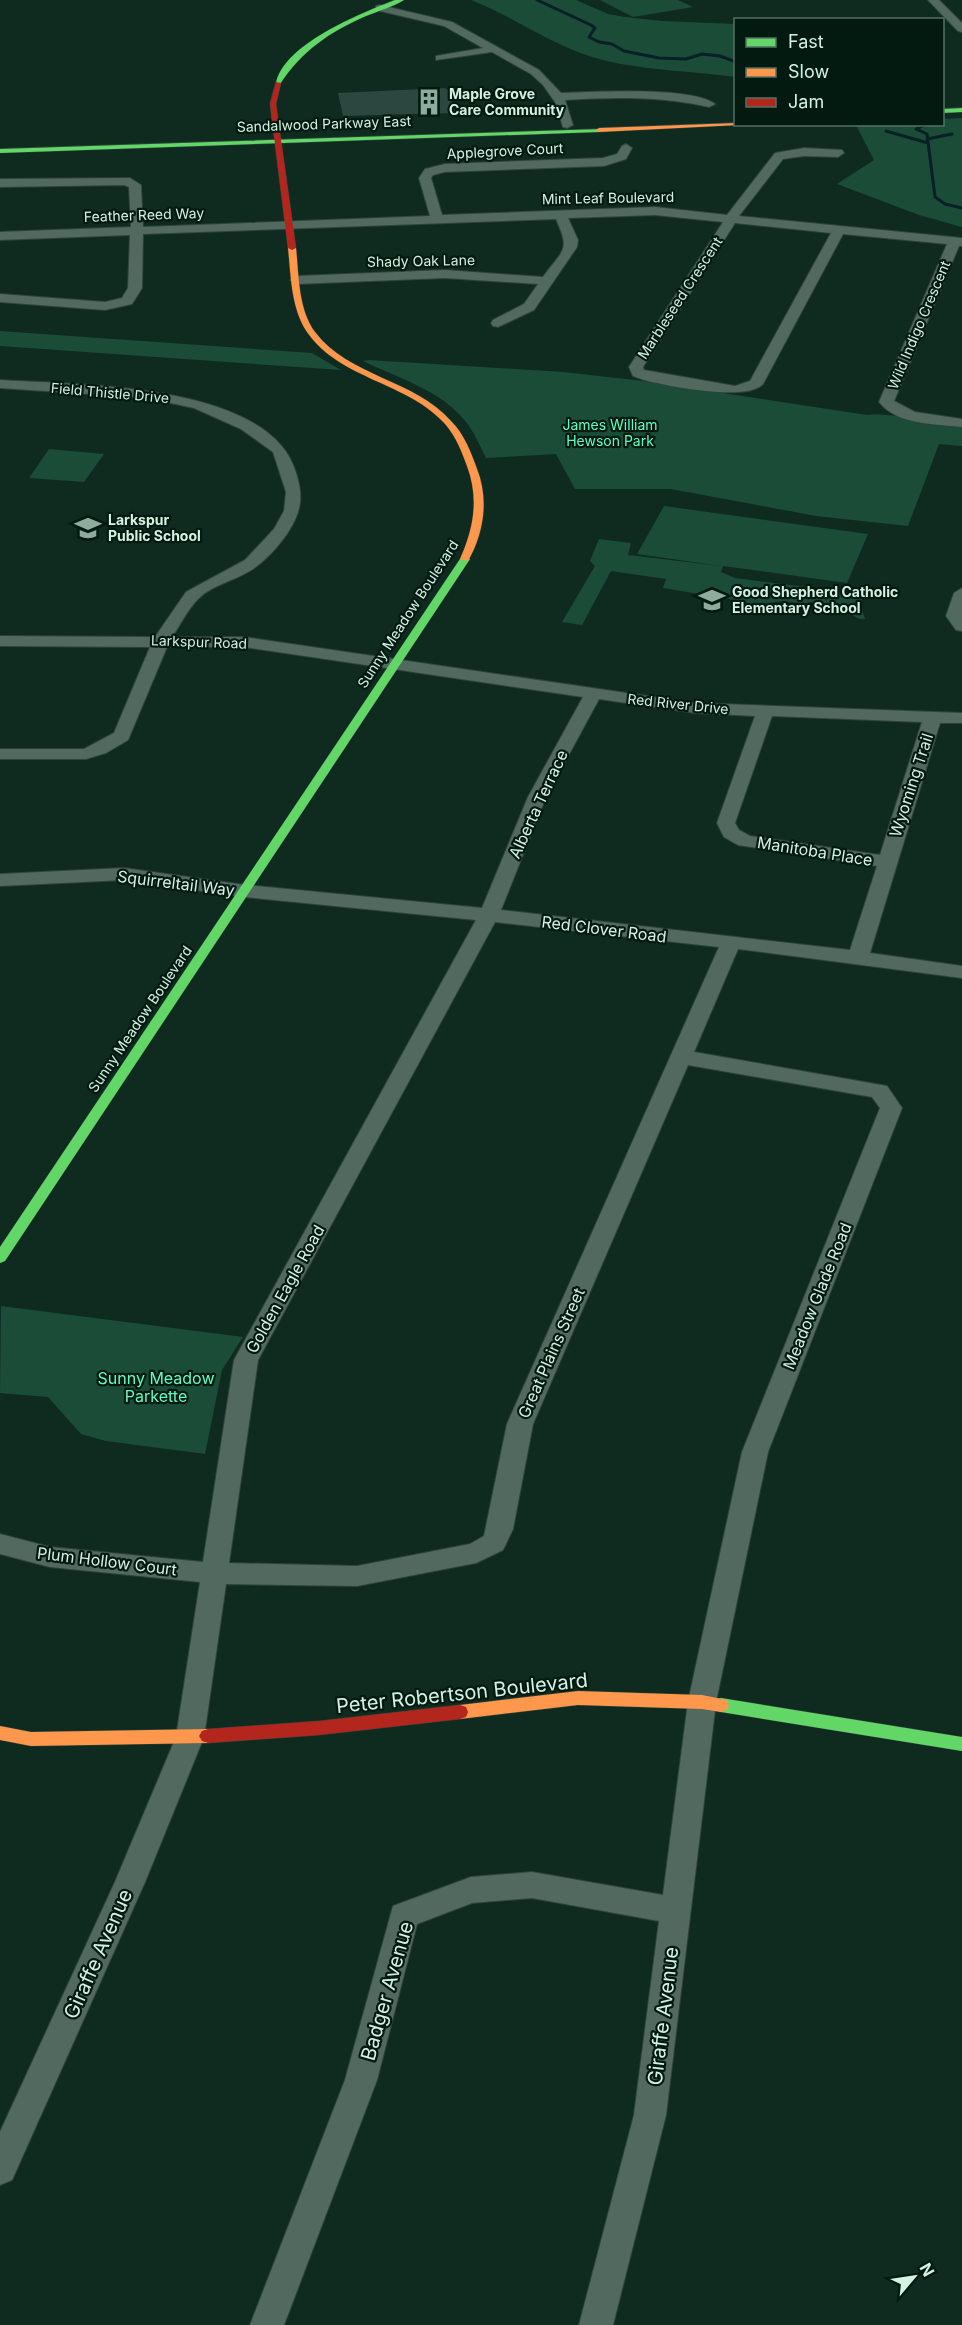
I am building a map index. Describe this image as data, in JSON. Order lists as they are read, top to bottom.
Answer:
{
  "streets": {
    "street": [
      "Sandalwood Parkway East",
      "Applegrove Court",
      "Mint Leaf Boulevard",
      "Feather Reed Way",
      "Shady Oak Lane",
      "Marbleseed Crescent",
      "Wild Indigo Crescent",
      "Field Thistle Drive",
      "Sunny Meadow Boulevard",
      "Larkspur Road",
      "Red River Drive",
      "Wyoming Trail",
      "Alberta Terrace",
      "Manitoba Place",
      "Squirreltail Way",
      "Red Clover Road",
      "Golden Eagle Road",
      "Meadow Glade Road",
      "Great Plains Street",
      "Plum Hollow Court",
      "Peter Robertson Boulevard",
      "Giraffe Avenue",
      "Badger Avenue"
    ]
  },
  "crossings": [
    ["Sandalwood Parkway East", "Sunny Meadow Boulevard"],
    ["Applegrove Court", "Mint Leaf Boulevard"],
    ["Mint Leaf Boulevard", "Feather Reed Way"],
    ["Mint Leaf Boulevard", "Marbleseed Crescent"],
    ["Mint Leaf Boulevard", "Wild Indigo Crescent"],
    ["Mint Leaf Boulevard", "Sunny Meadow Boulevard"],
    ["Feather Reed Way", "Sunny Meadow Boulevard"],
    ["Shady Oak Lane", "Sunny Meadow Boulevard"],
    ["Field Thistle Drive", "Larkspur Road"],
    ["Sunny Meadow Boulevard", "Larkspur Road"],
    ["Sunny Meadow Boulevard", "Red River Drive"],
    ["Sunny Meadow Boulevard", "Squirreltail Way"],
    ["Sunny Meadow Boulevard", "Red Clover Road"],
    ["Larkspur Road", "Red River Drive"],
    ["Red River Drive", "Wyoming Trail"],
    ["Red River Drive", "Alberta Terrace"],
    ["Red River Drive", "Manitoba Place"],
    ["Wyoming Trail", "Manitoba Place"],
    ["Wyoming Trail", "Red Clover Road"],
    ["Alberta Terrace", "Red Clover Road"],
    ["Alberta Terrace", "Golden Eagle Road"],
    ["Squirreltail Way", "Red Clover Road"],
    ["Red Clover Road", "Golden Eagle Road"],
    ["Red Clover Road", "Great Plains Street"],
    ["Golden Eagle Road", "Great Plains Street"],
    ["Golden Eagle Road", "Plum Hollow Court"],
    ["Golden Eagle Road", "Peter Robertson Boulevard"],
    ["Golden Eagle Road", "Giraffe Avenue"],
    ["Meadow Glade Road", "Great Plains Street"],
    ["Meadow Glade Road", "Peter Robertson Boulevard"],
    ["Meadow Glade Road", "Giraffe Avenue"],
    ["Great Plains Street", "Plum Hollow Court"],
    ["Peter Robertson Boulevard", "Giraffe Avenue"],
    ["Giraffe Avenue", "Badger Avenue"]
  ],
  "parks": ["James William Hewson Park", "Sunny Meadow Parkette"],
  "places": {
    "building": ["Maple Grove Care Community"],
    "school or university": ["Larkspur Public School", "Good Shepherd Catholic Elementary School"]
  },
  "legend": ["Fast", "Slow", "Jam"],
  "north": "top right"
}
